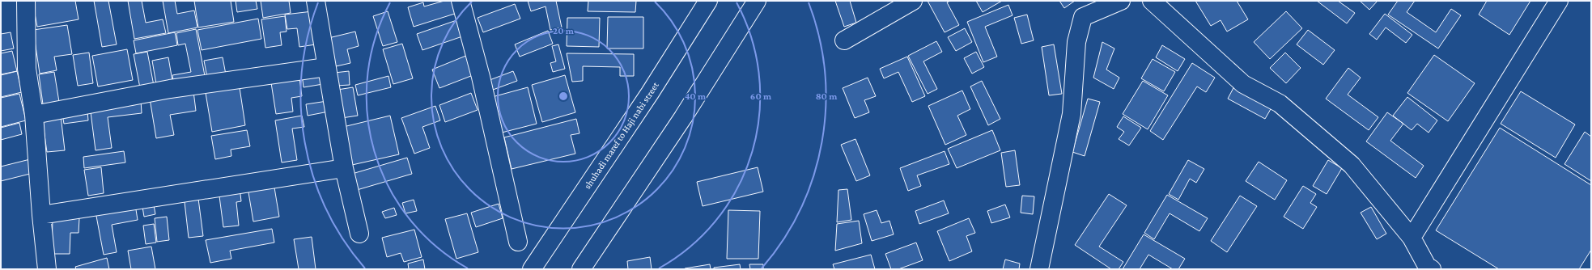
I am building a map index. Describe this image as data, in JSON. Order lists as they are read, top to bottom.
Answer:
{
  "streets": {
    "street": ["shuhadi maref to Haji nabi street"]
  },
  "rings": [
    "20 m",
    "40 m",
    "60 m",
    "80 m"
  ]
}
